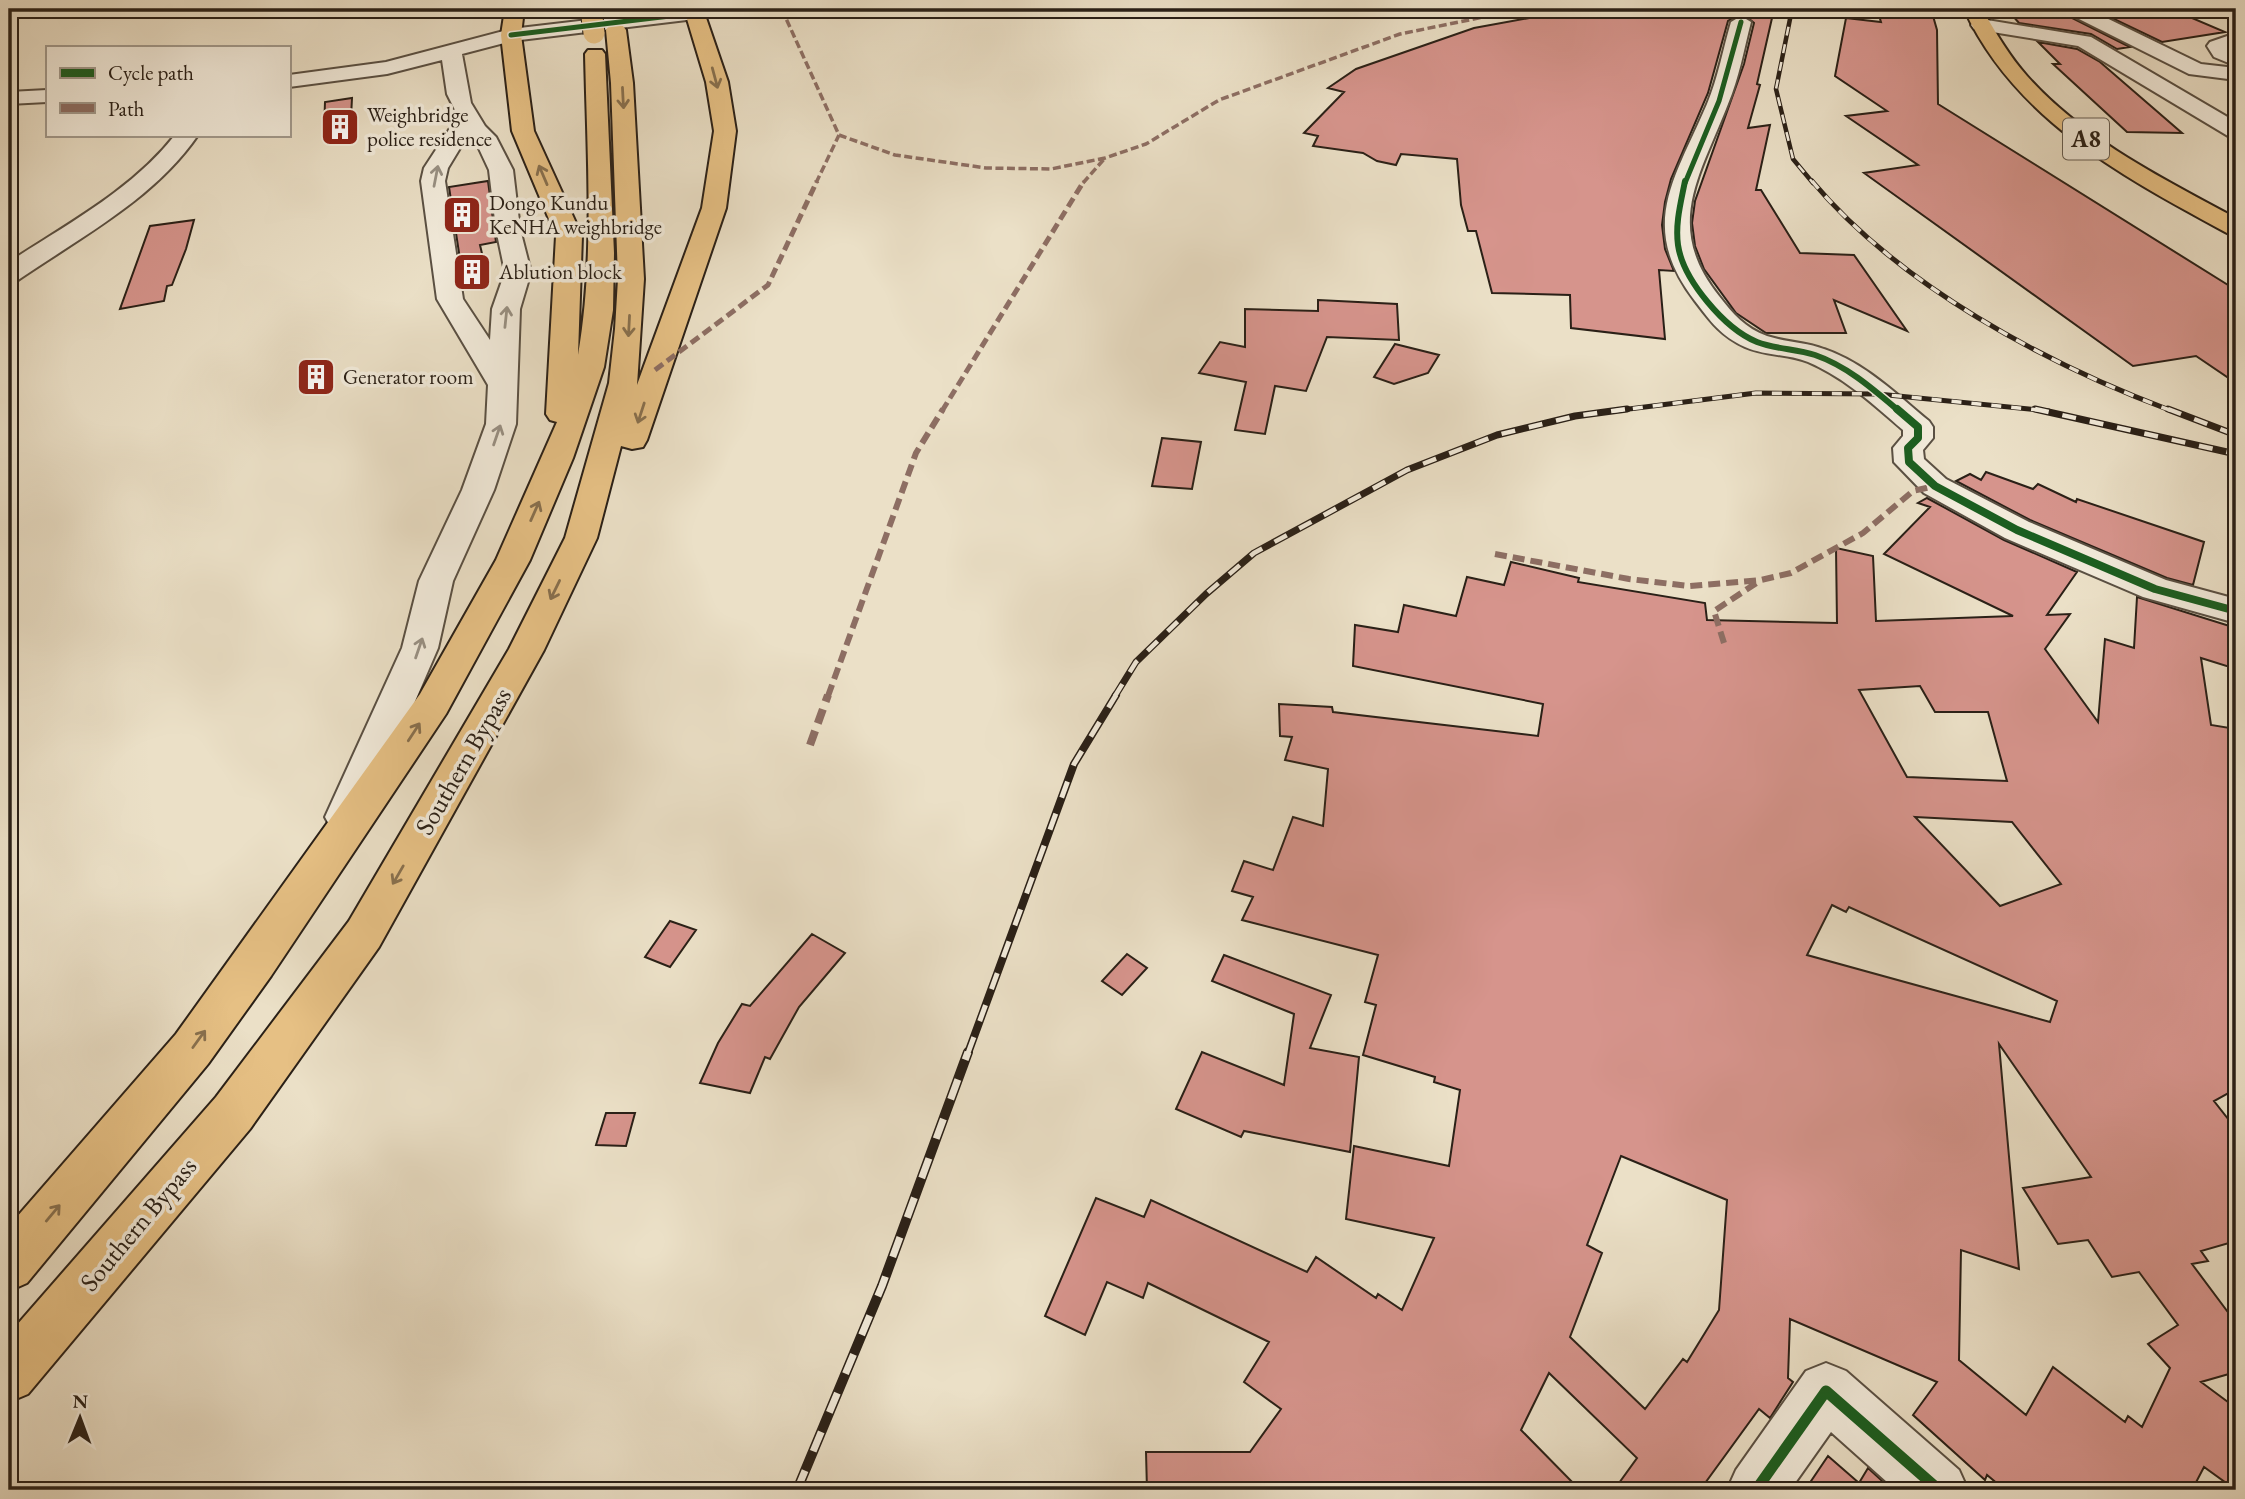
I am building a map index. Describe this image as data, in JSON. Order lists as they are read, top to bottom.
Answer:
{
  "streets": {
    "highway": ["A8", "Southern Bypass"]
  },
  "places": {
    "building": [
      "Weighbridge police residence",
      "Dongo Kundu KeNHA weighbridge",
      "Ablution block",
      "Generator room"
    ]
  },
  "legend": ["Cycle path", "Path"],
  "north": "top"
}
